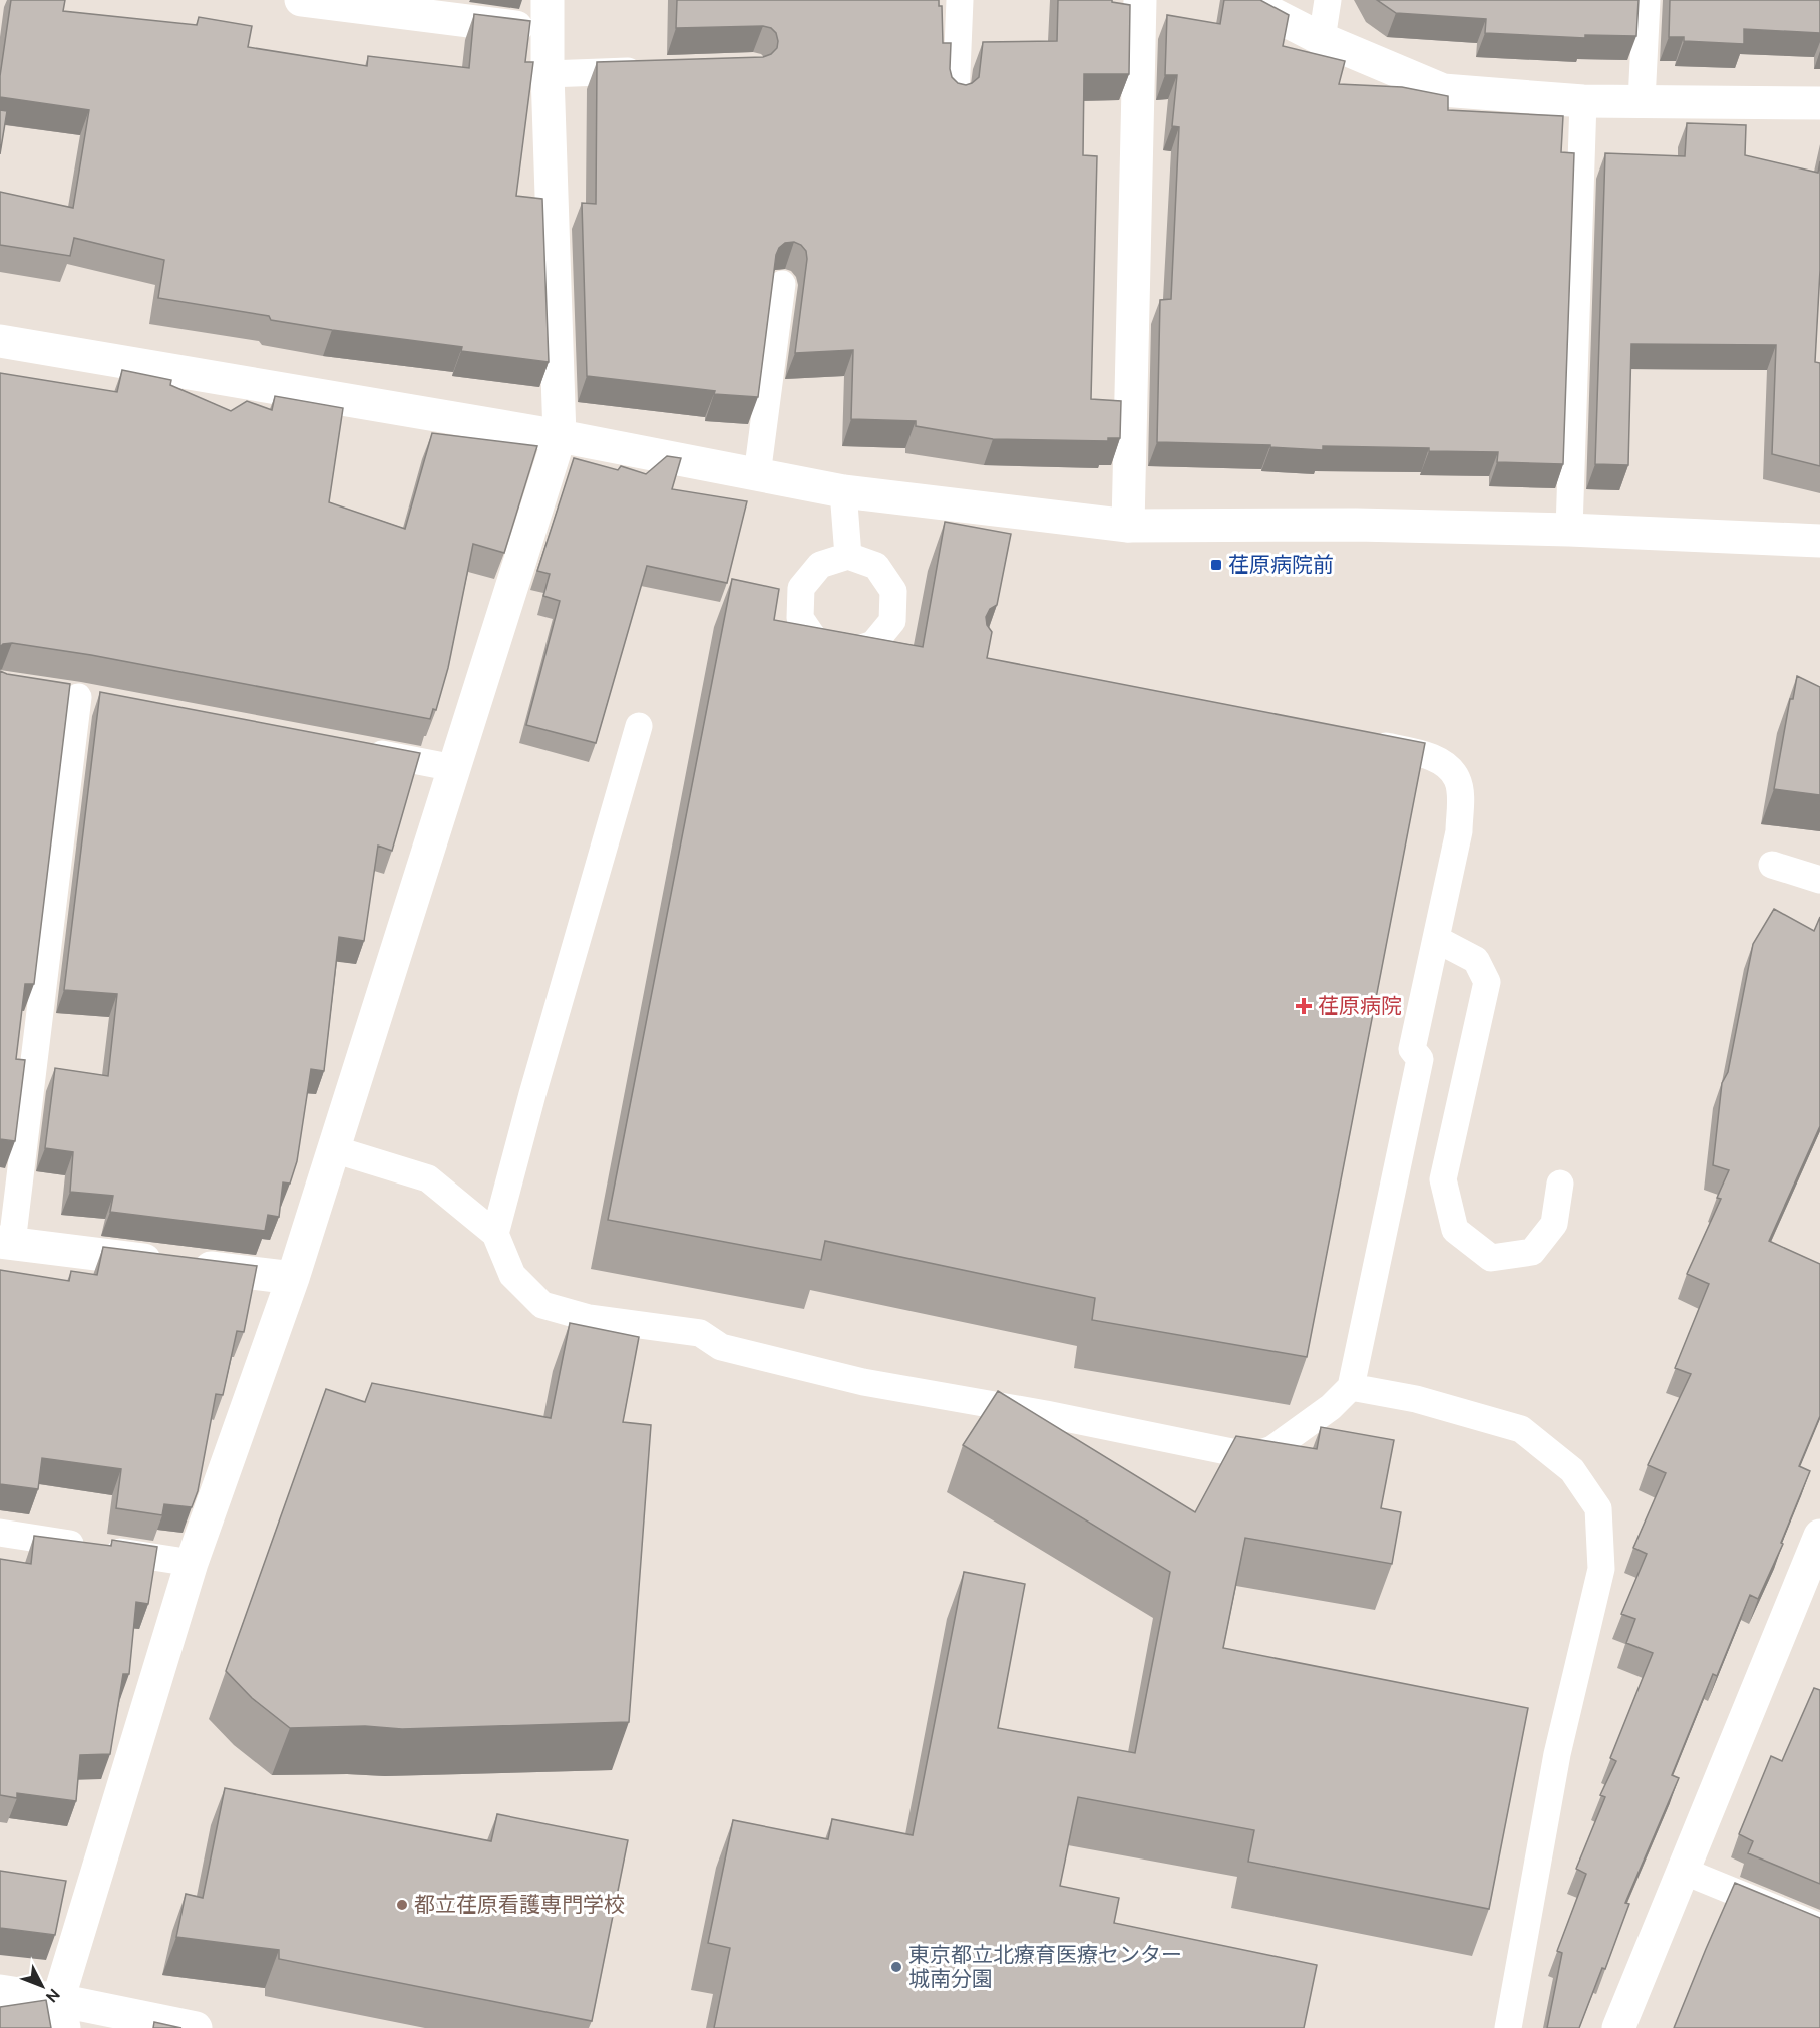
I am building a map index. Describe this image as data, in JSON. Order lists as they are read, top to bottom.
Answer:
{
  "places": {
    "transit": ["荏原病院前"],
    "health": ["荏原病院"],
    "other": ["都立荏原看護専門学校", "東京都立北療育医療センター 城南分園"]
  },
  "north": "bottom right"
}
